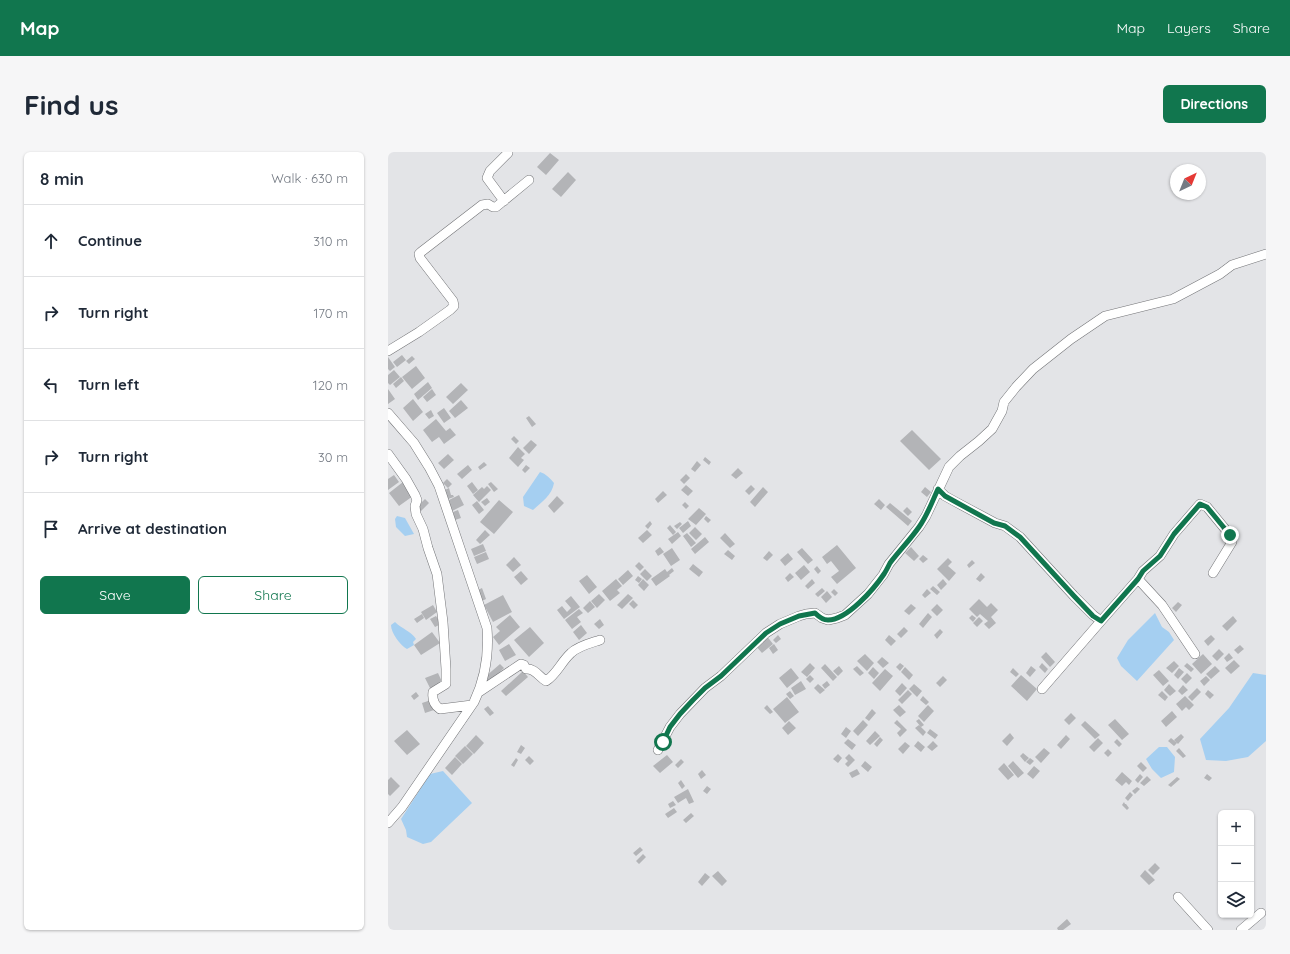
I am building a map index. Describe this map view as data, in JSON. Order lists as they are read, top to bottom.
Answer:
{
  "north": "top right",
  "page": {
    "header": "Map",
    "nav": ["Map", "Layers", "Share"],
    "buttons": [
      "Directions",
      ["Save", "Share"]
    ],
    "title": "Find us",
    "heading": ["8 min", "Walk · 630 m"],
    "list": [
      ["Continue", "310 m"],
      ["Turn right", "170 m"],
      ["Turn left", "120 m"],
      ["Turn right", "30 m"],
      "Arrive at destination"
    ],
    "map_buttons": ["+", "−"]
  }
}
